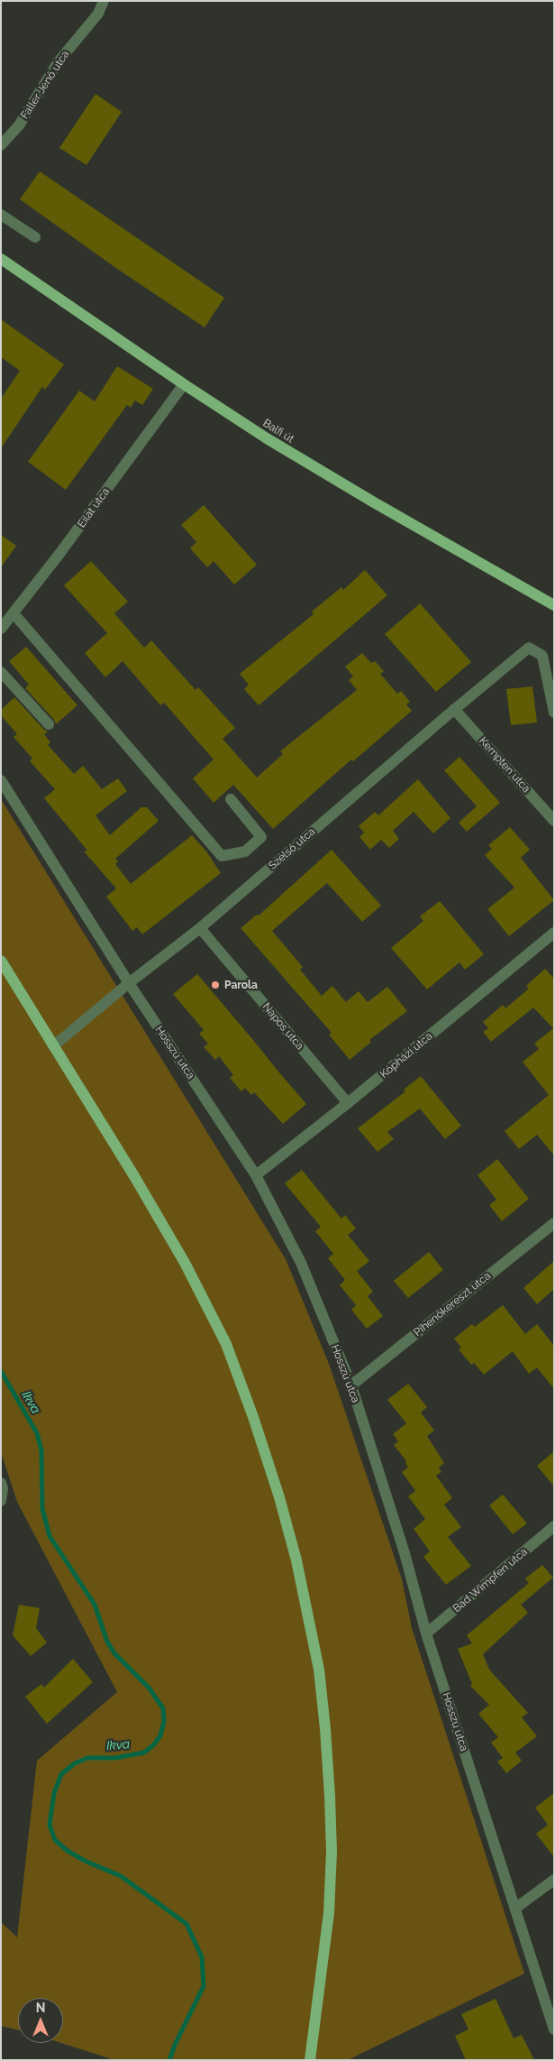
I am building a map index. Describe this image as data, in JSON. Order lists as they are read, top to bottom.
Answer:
{
  "streets": {
    "main road": ["Balfi út"],
    "street": [
      "Faller Jenő utca",
      "Eilat utca",
      "Kempten utca",
      "Szélső utca",
      "Napos utca",
      "Hosszú utca",
      "Kópházi utca",
      "Pihenőkereszt utca",
      "Bad Wimpfen utca"
    ]
  },
  "crossings": [
    ["Balfi út", "Eilat utca"],
    ["Kempten utca", "Szélső utca"],
    ["Szélső utca", "Napos utca"],
    ["Szélső utca", "Hosszú utca"],
    ["Napos utca", "Kópházi utca"],
    ["Hosszú utca", "Kópházi utca"],
    ["Hosszú utca", "Pihenőkereszt utca"],
    ["Hosszú utca", "Bad Wimpfen utca"]
  ],
  "water": ["Ikva"],
  "places": ["Parola"],
  "north": "top"
}
